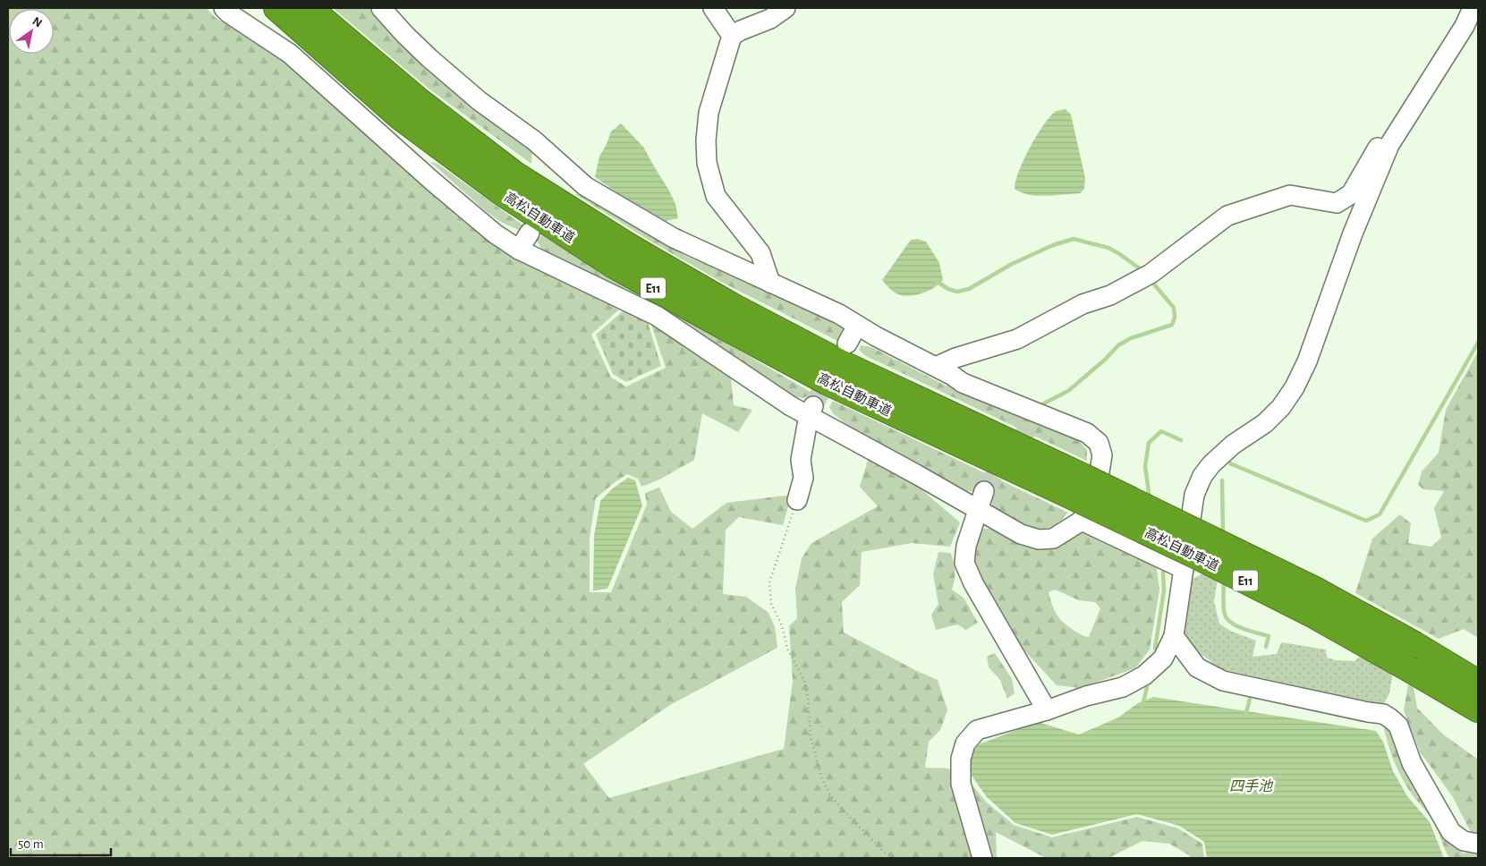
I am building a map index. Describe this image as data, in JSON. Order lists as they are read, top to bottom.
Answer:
{
  "streets": {
    "highway": ["高松自動車道", "E11"]
  },
  "water": ["四手池"],
  "scale_bar": "50 m",
  "north": "top right"
}
